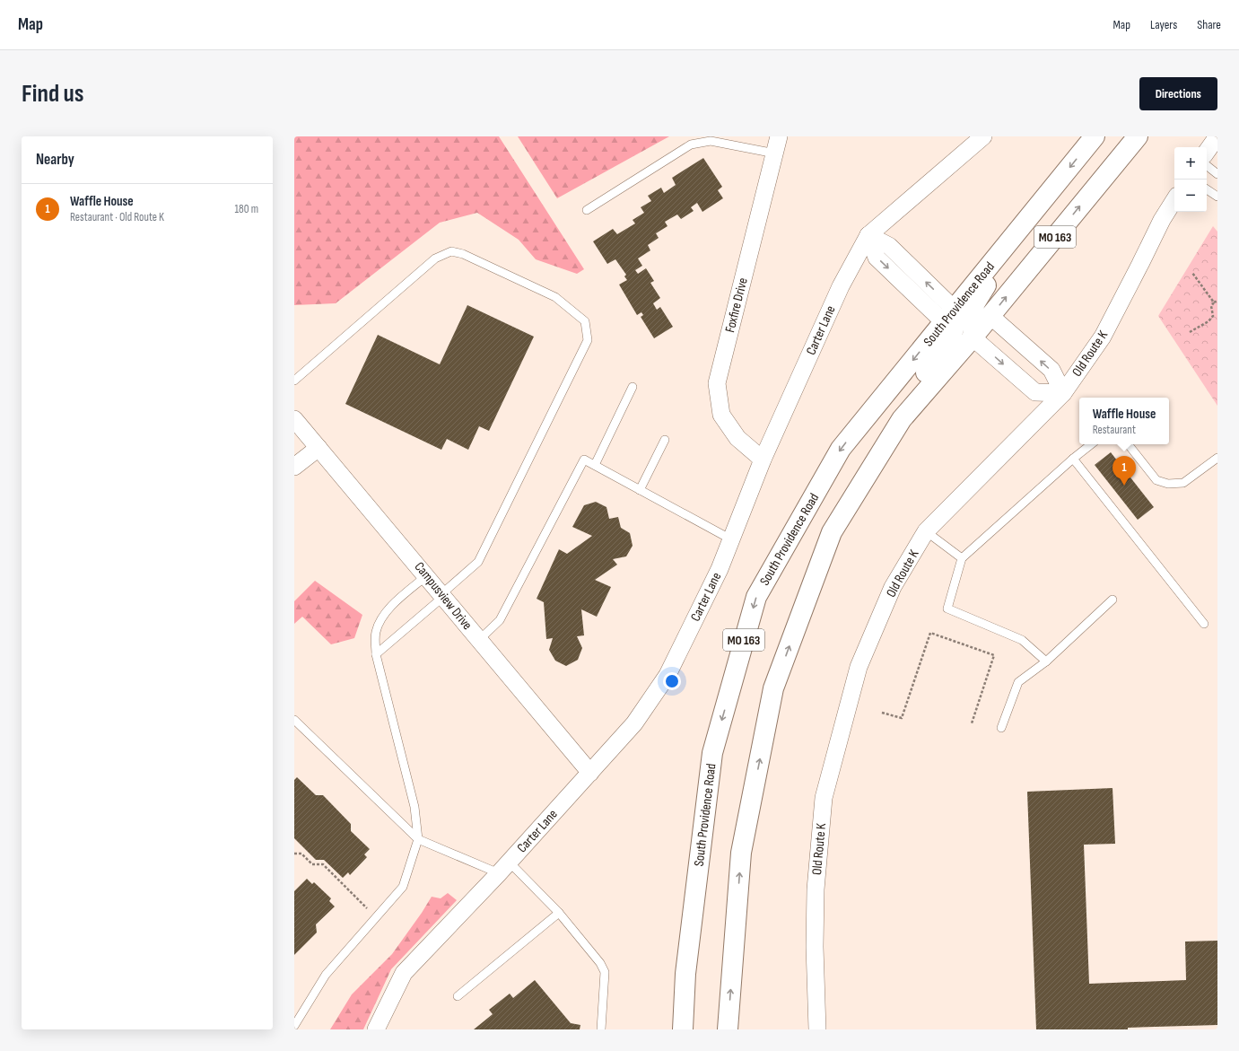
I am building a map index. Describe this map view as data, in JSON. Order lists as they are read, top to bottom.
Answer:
{
  "streets": {
    "main road": ["MO 163", "South Providence Road"],
    "street": [
      "Foxfire Drive",
      "Carter Lane",
      "Old Route K",
      "Campusview Drive"
    ]
  },
  "crossings": [
    ["Foxfire Drive", "Carter Lane"],
    ["Carter Lane", "Campusview Drive"]
  ],
  "page": {
    "header": "Map",
    "nav": ["Map", "Layers", "Share"],
    "buttons": "Directions",
    "title": "Find us",
    "heading": "Nearby",
    "map_buttons": ["+", "−"],
    "list": [
      {
        "mark": "1",
        "name": "Waffle House",
        "note": "Restaurant · Old Route K",
        "value": "180 m"
      }
    ],
    "popup": ["Waffle House", "Restaurant"],
    "pins": "1"
  }
}
